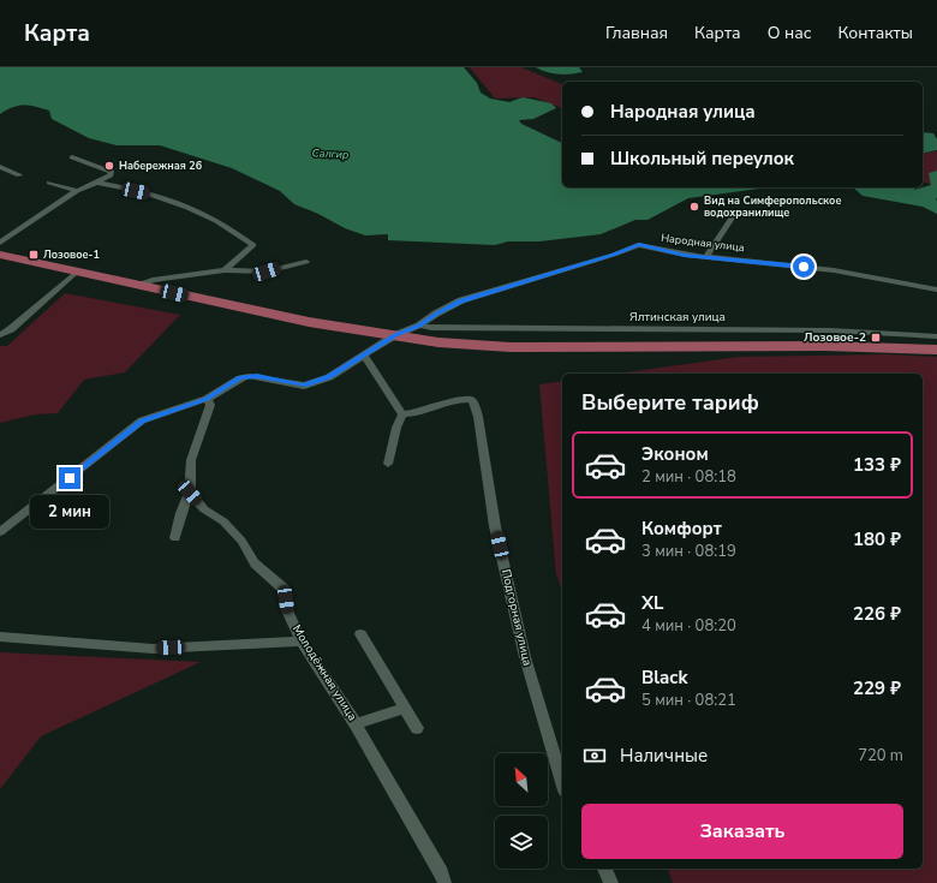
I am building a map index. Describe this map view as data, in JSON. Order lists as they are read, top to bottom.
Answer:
{
  "streets": {
    "street": [
      "Народная улица",
      "Ялтинская улица",
      "Подгорная улица",
      "Молодёжная улица"
    ]
  },
  "crossings": [
    ["Народная улица", "Ялтинская улица"]
  ],
  "water": ["Салгир"],
  "places": {
    "other": ["Набережная 26", "Вид на Симферопольское водохранилище"],
    "transit": ["Лозовое-1", "Лозовое-2"]
  },
  "north": "top left",
  "page": {
    "header": "Карта",
    "nav": [
      "Главная",
      "Карта",
      "О нас",
      "Контакты"
    ],
    "banner": ["Народная улица", "Школьный переулок"],
    "heading": "Выберите тариф",
    "list": [
      {
        "name": "Эконом",
        "note": "2 мин · 08:18",
        "value": "133 ₽"
      },
      {
        "name": "Комфорт",
        "note": "3 мин · 08:19",
        "value": "180 ₽"
      },
      {
        "name": "XL",
        "note": "4 мин · 08:20",
        "value": "226 ₽"
      },
      {
        "name": "Black",
        "note": "5 мин · 08:21",
        "value": "229 ₽"
      }
    ],
    "bubble": "2 мин",
    "pay": ["Наличные", "720 m"],
    "buttons": "Заказать"
  }
}
